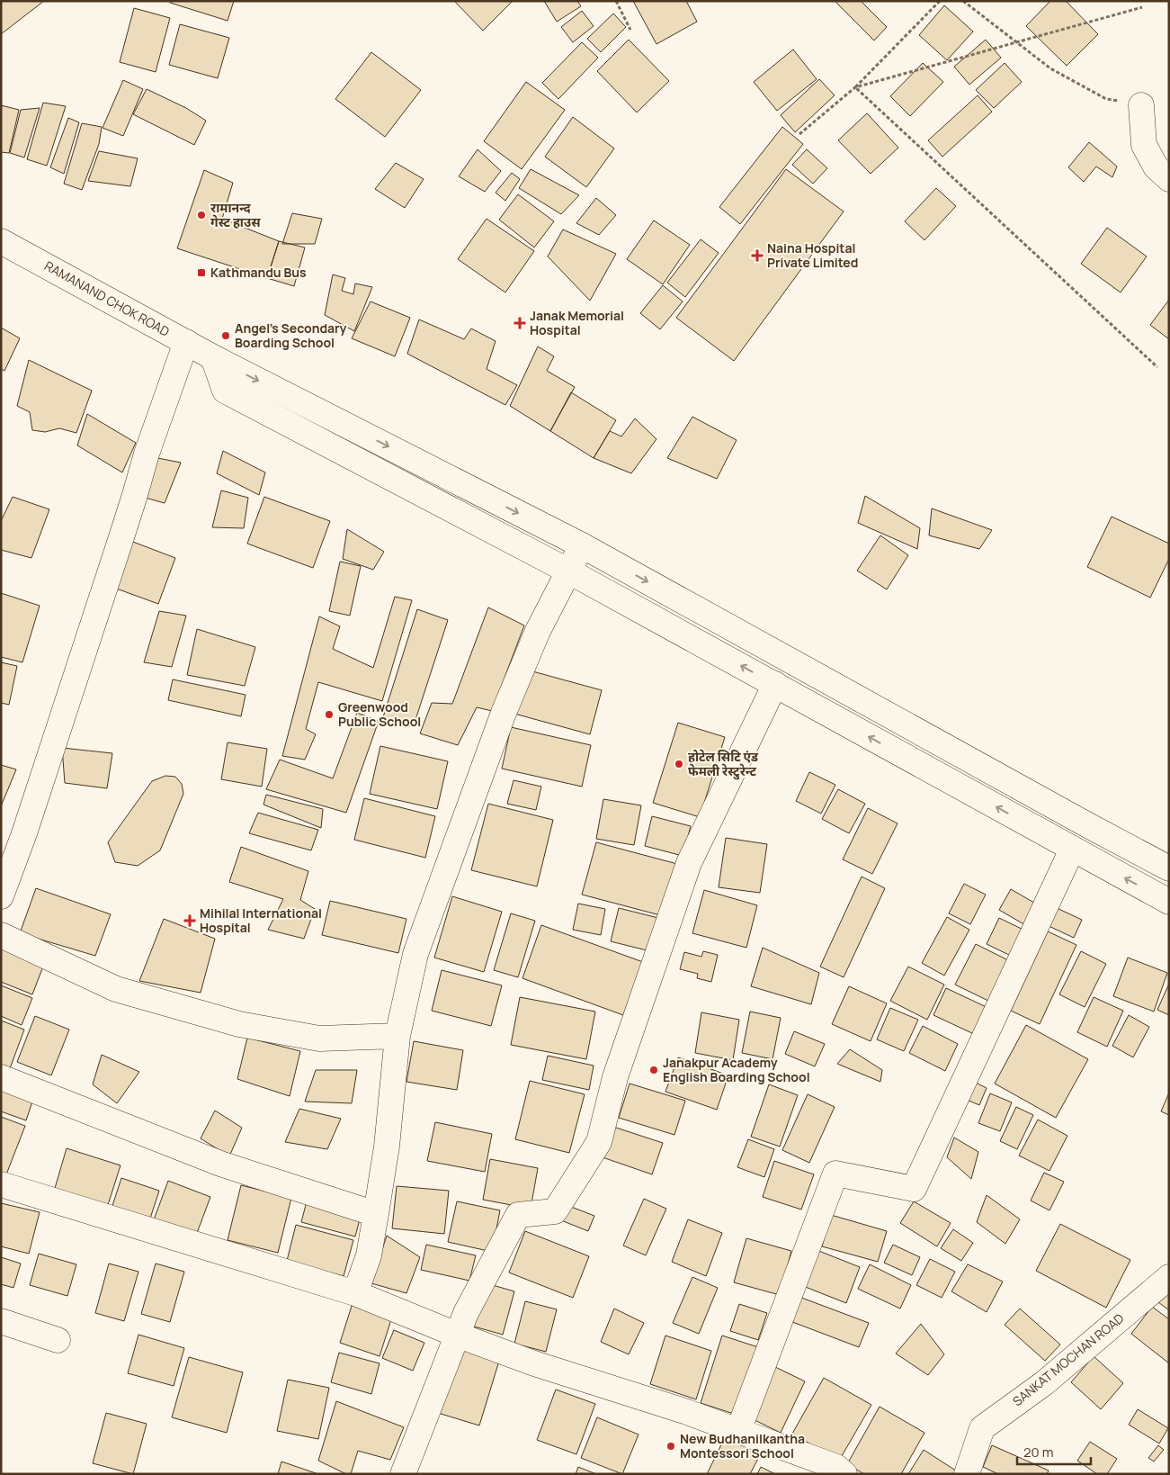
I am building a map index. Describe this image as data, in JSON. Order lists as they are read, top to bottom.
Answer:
{
  "streets": {
    "main road": ["RAMANAND CHOK ROAD", "SANKAT MOCHAN ROAD"]
  },
  "places": {
    "other": [
      "रामानन्द गेस्ट हाउस",
      "Angel's Secondary Boarding School",
      "Greenwood Public School",
      "होटेल सिटि एंड फेमली रेस्टुरेन्ट",
      "Janakpur Academy English Boarding School",
      "New Budhanilkantha Montessori School"
    ],
    "health": ["Naina Hospital Private Limited", "Janak Memorial Hospital", "Mihilal International Hospital"],
    "transit": ["Kathmandu Bus"]
  },
  "scale_bar": "20 m"
}
